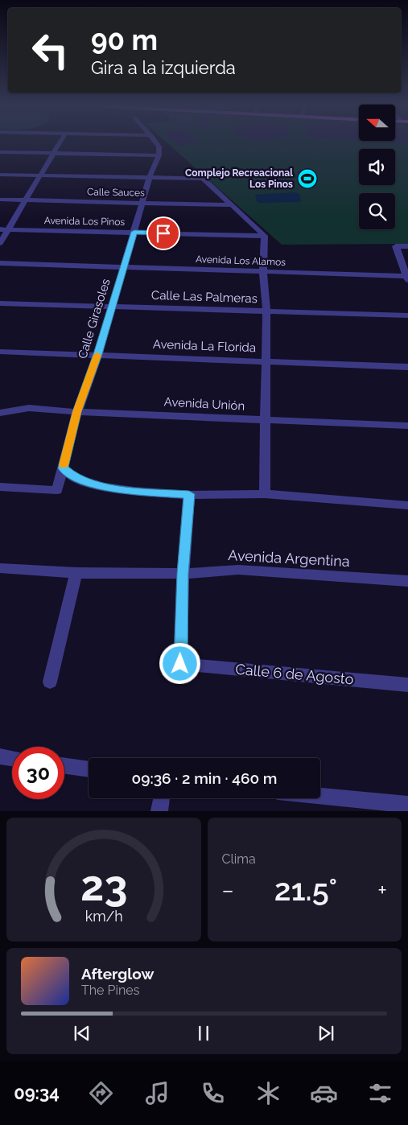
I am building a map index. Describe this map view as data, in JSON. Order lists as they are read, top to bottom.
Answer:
{
  "streets": {
    "street": [
      "Calle Sauces",
      "Avenida Los Pinos",
      "Avenida Los Alamos",
      "Calle Las Palmeras",
      "Calle Girasoles",
      "Avenida La Florida",
      "Avenida Unión",
      "Avenida Argentina",
      "Calle 6 de Agosto"
    ]
  },
  "crossings": [
    ["Calle Sauces", "Calle Girasoles"],
    ["Avenida Los Pinos", "Calle Girasoles"],
    ["Avenida Los Alamos", "Calle Girasoles"],
    ["Calle Las Palmeras", "Calle Girasoles"],
    ["Calle Girasoles", "Avenida La Florida"],
    ["Calle Girasoles", "Avenida Unión"],
    ["Avenida Argentina", "Calle 6 de Agosto"]
  ],
  "places": {
    "sports": ["Complejo Recreacional Los Pinos"]
  },
  "north": "left",
  "page": {
    "turn": ["90 m", "Gira a la izquierda"],
    "limit": "30",
    "trip": "09:36 · 2 min · 460 m",
    "tile": "Clima",
    "heat": ["−", "21.5°", "+"],
    "song": ["Afterglow", "The Pines"],
    "tabs": "09:34",
    "gauge": ["23", "km/h"]
  }
}
